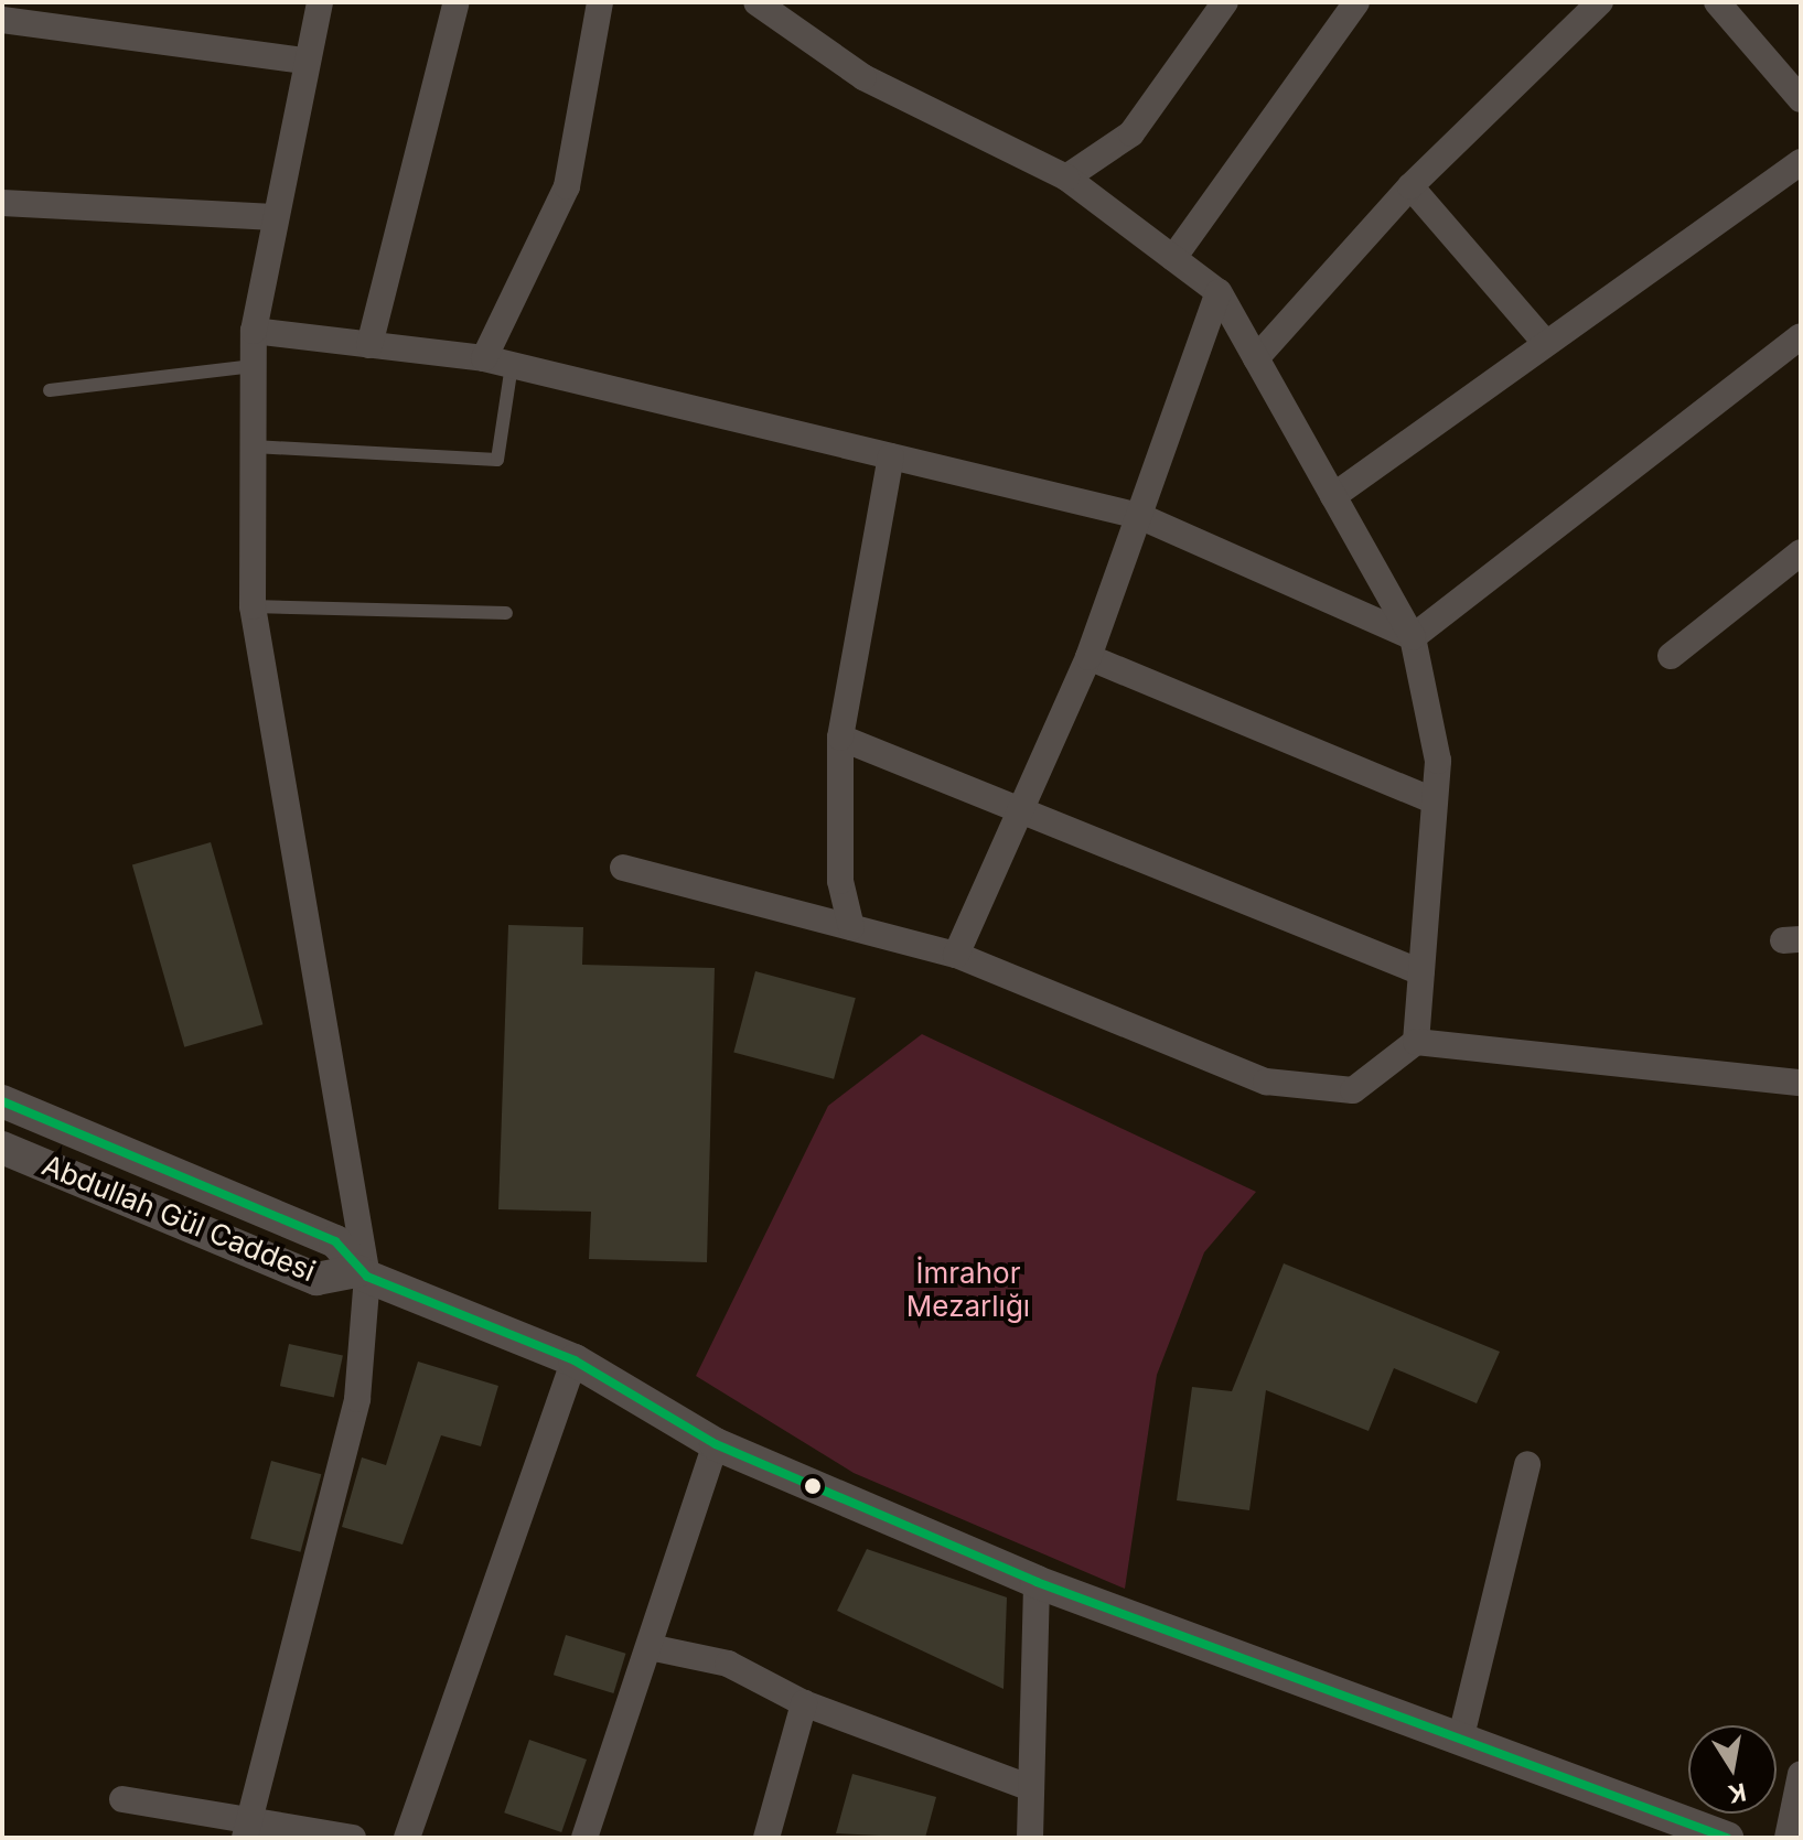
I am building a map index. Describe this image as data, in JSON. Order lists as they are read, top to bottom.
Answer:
{
  "streets": {
    "street": ["Abdullah Gül Caddesi"]
  },
  "parks": ["İmrahor Mezarlığı"],
  "north": "bottom"
}
